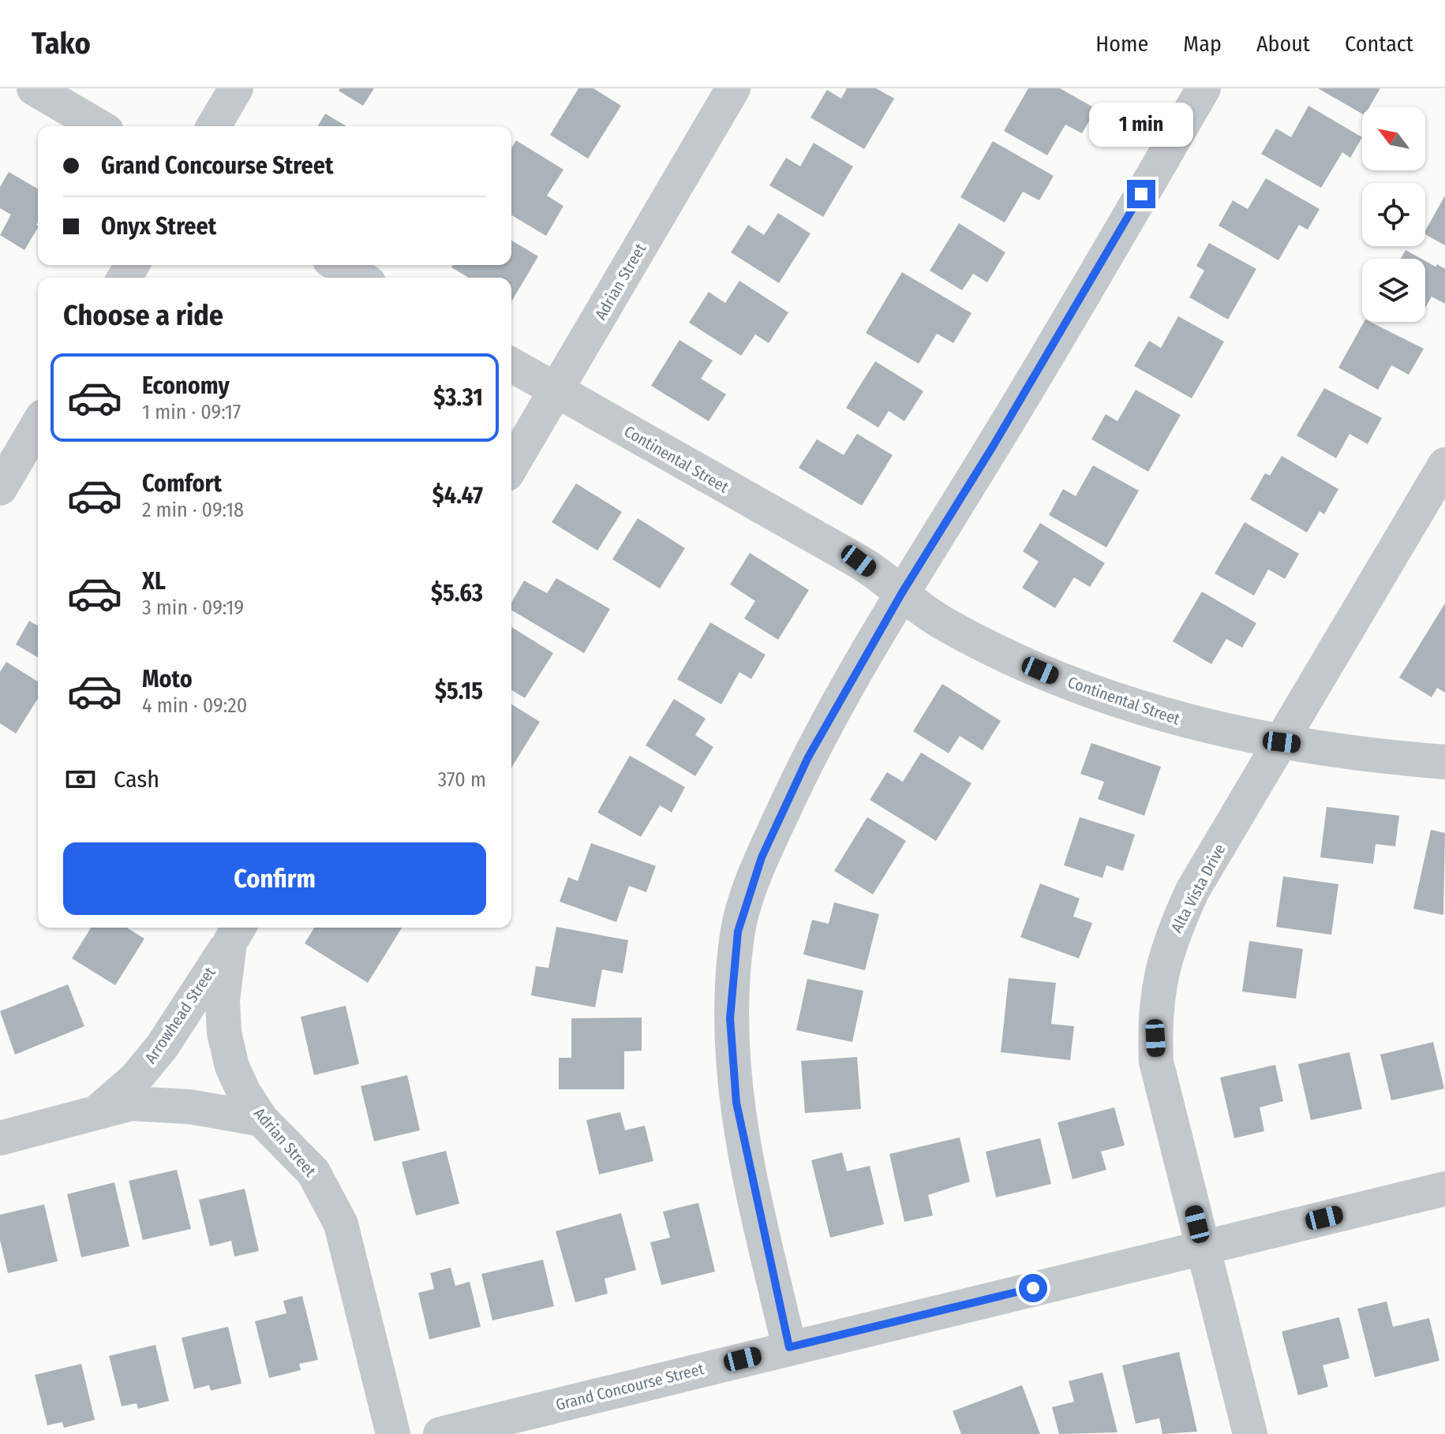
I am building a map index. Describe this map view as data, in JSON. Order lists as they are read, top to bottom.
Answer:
{
  "streets": {
    "street": [
      "Adrian Street",
      "Continental Street",
      "Alta Vista Drive",
      "Arrowhead Street",
      "Grand Concourse Street"
    ]
  },
  "crossings": [
    ["Adrian Street", "Continental Street"],
    ["Adrian Street", "Arrowhead Street"],
    ["Continental Street", "Alta Vista Drive"],
    ["Alta Vista Drive", "Grand Concourse Street"]
  ],
  "north": "top left",
  "page": {
    "header": "Tako",
    "nav": [
      "Home",
      "Map",
      "About",
      "Contact"
    ],
    "bubble": "1 min",
    "banner": ["Grand Concourse Street", "Onyx Street"],
    "heading": "Choose a ride",
    "list": [
      {
        "name": "Economy",
        "note": "1 min · 09:17",
        "value": "$3.31"
      },
      {
        "name": "Comfort",
        "note": "2 min · 09:18",
        "value": "$4.47"
      },
      {
        "name": "XL",
        "note": "3 min · 09:19",
        "value": "$5.63"
      },
      {
        "name": "Moto",
        "note": "4 min · 09:20",
        "value": "$5.15"
      }
    ],
    "pay": ["Cash", "370 m"],
    "buttons": "Confirm"
  }
}
